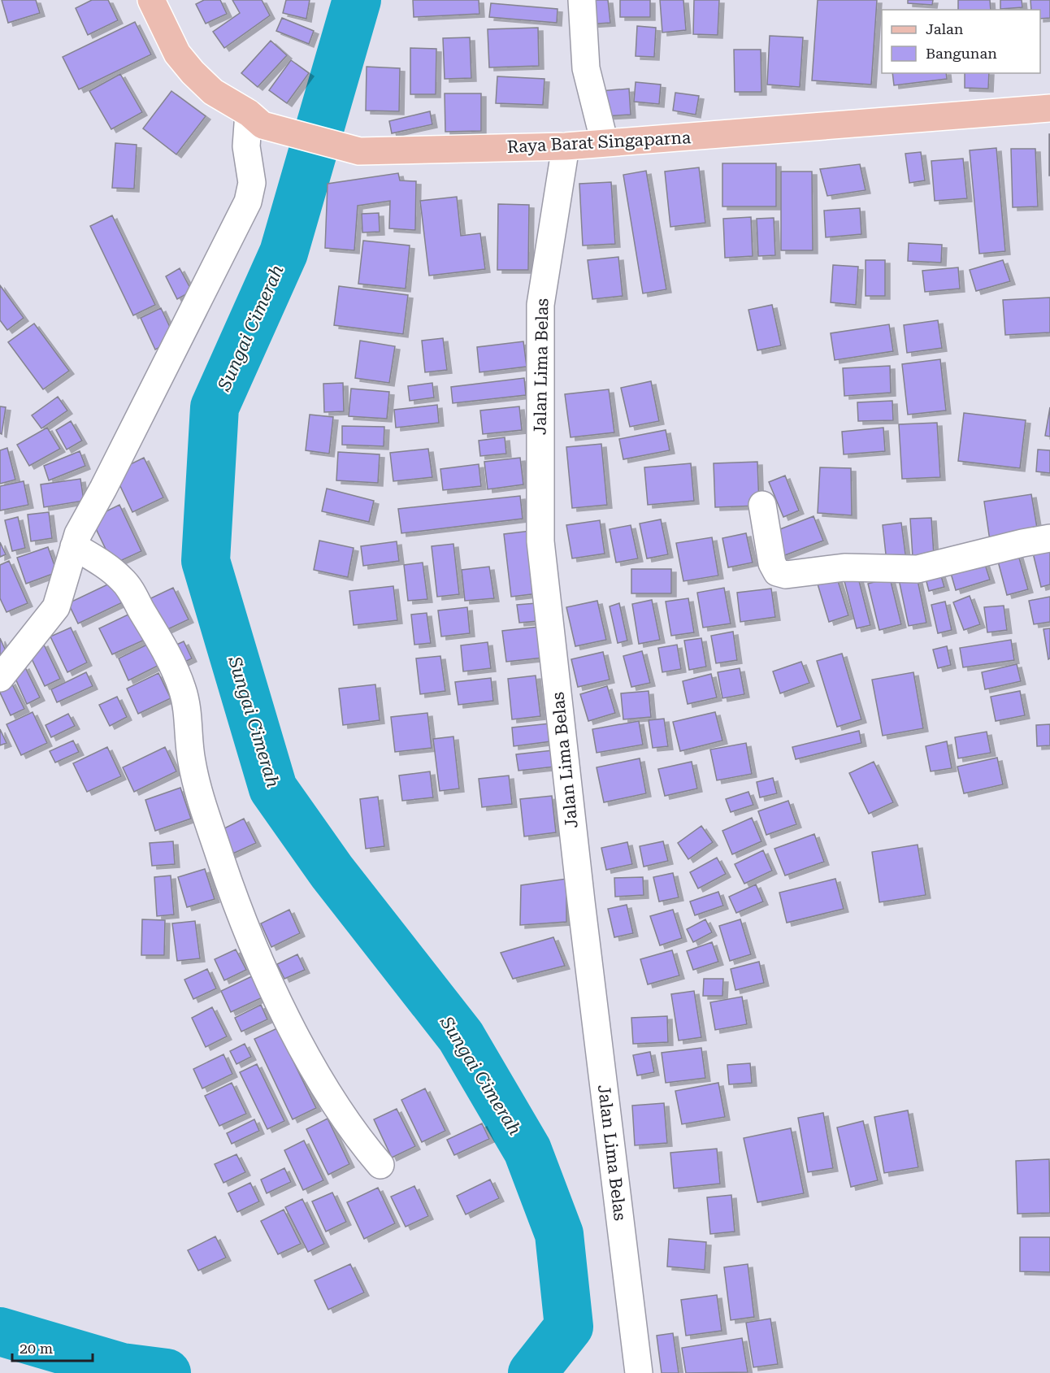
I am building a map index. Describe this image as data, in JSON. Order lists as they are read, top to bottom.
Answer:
{
  "streets": {
    "main road": ["Raya Barat Singaparna"],
    "street": ["Jalan Lima Belas"]
  },
  "crossings": [
    ["Raya Barat Singaparna", "Jalan Lima Belas"]
  ],
  "water": ["Sungai Cimerah"],
  "legend": ["Jalan", "Bangunan"],
  "scale_bar": "20 m"
}
